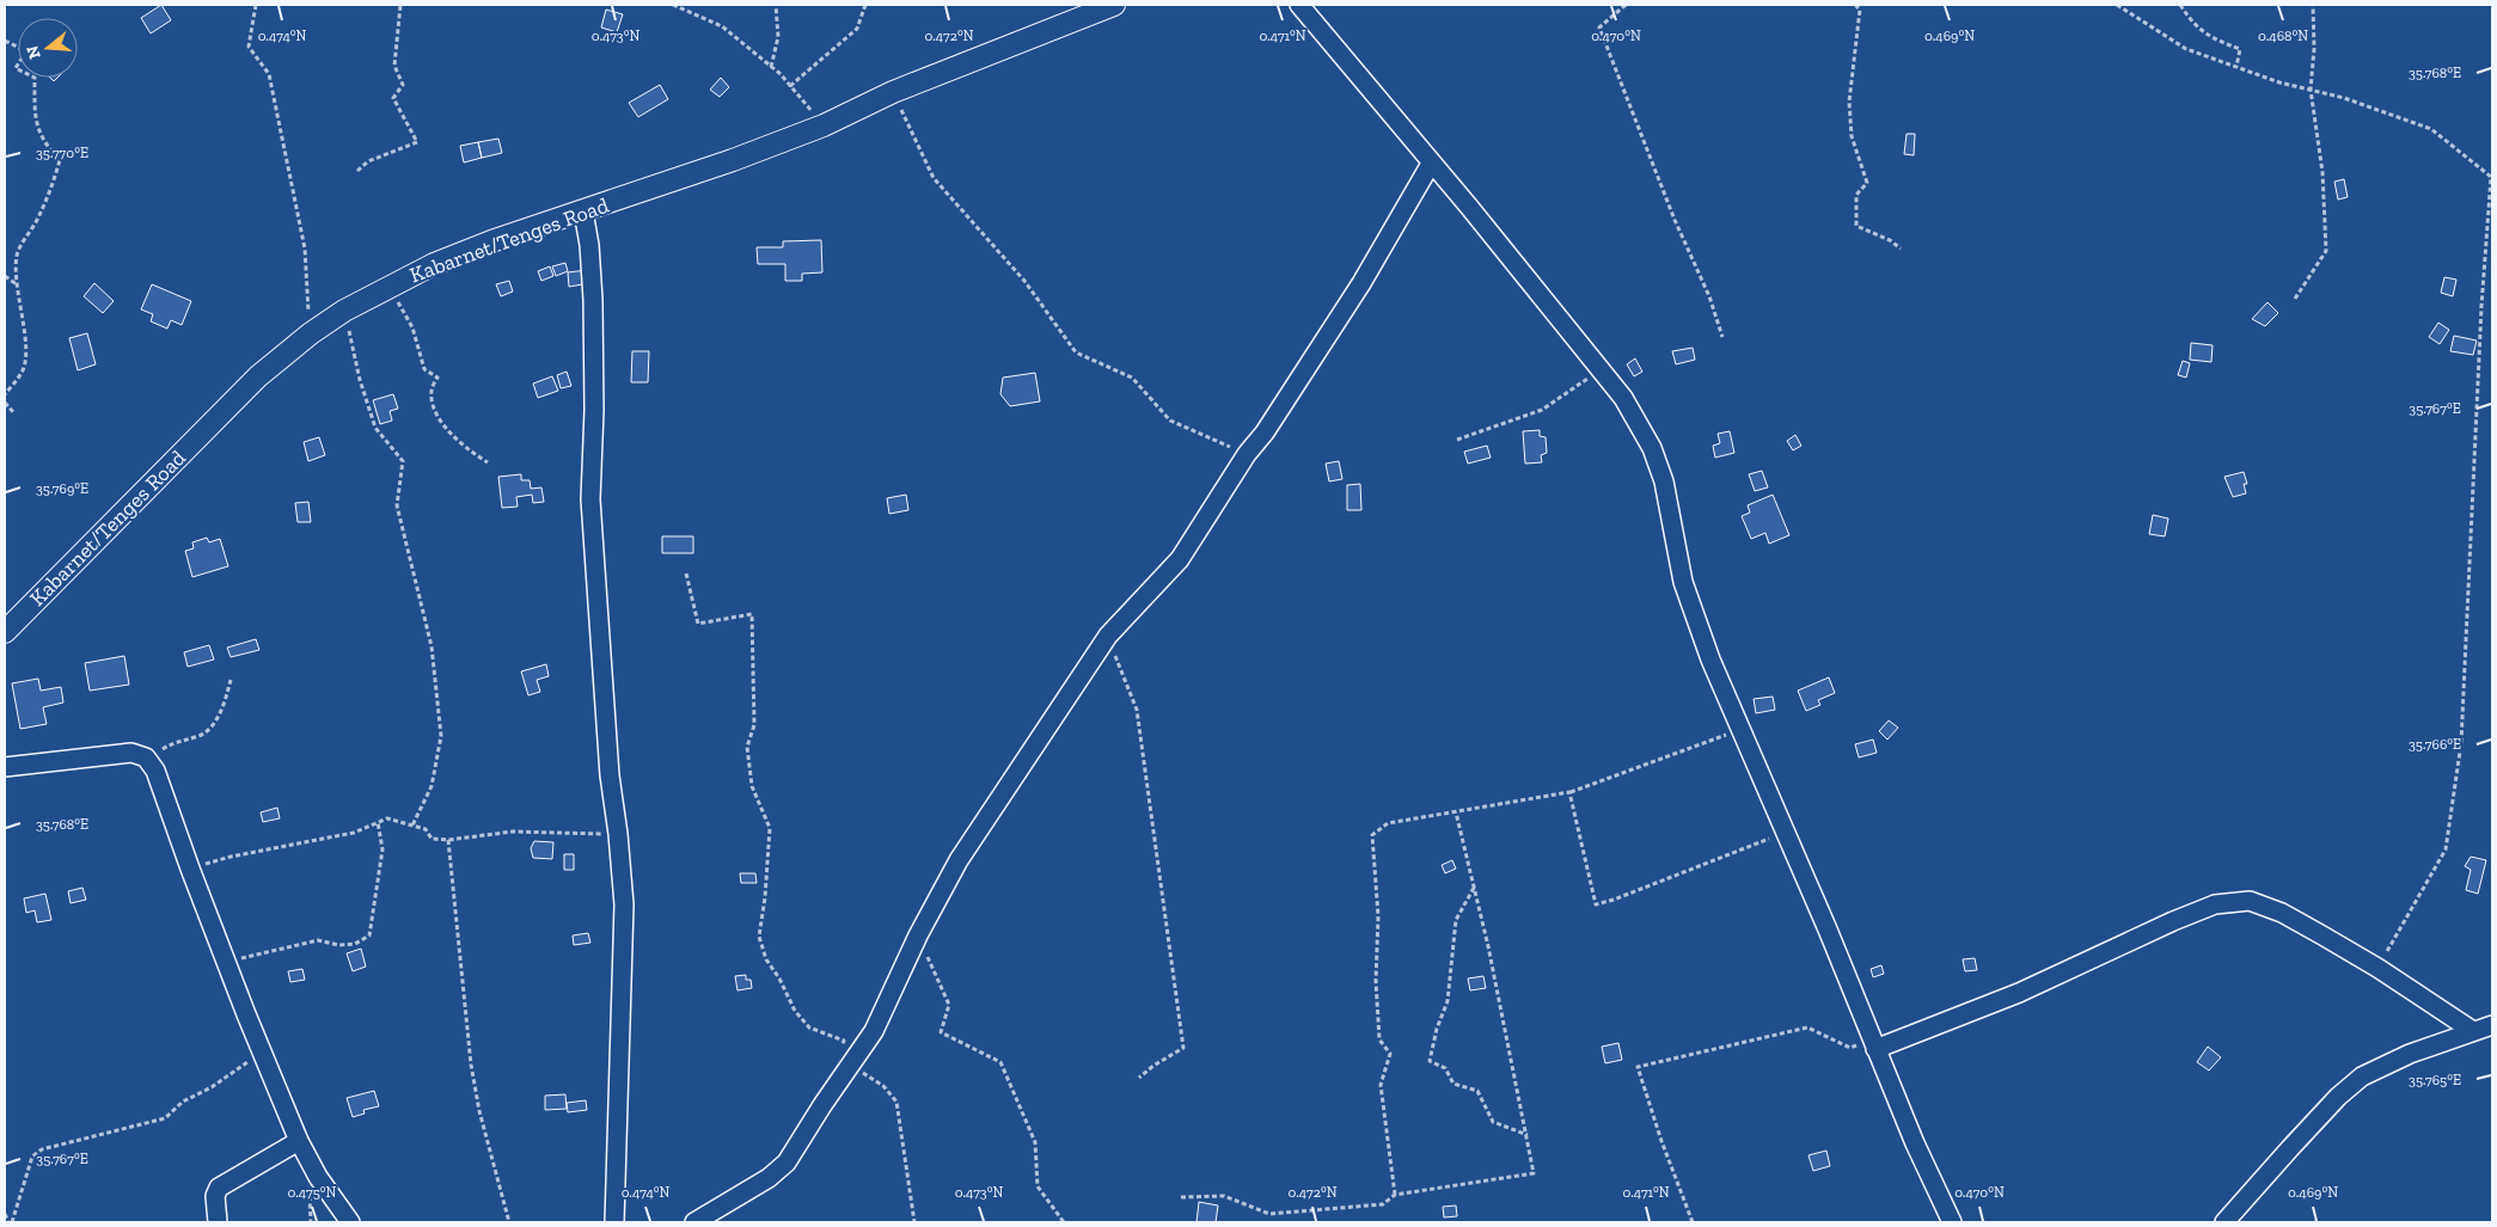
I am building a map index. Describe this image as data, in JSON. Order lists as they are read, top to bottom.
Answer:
{
  "streets": {
    "street": ["Kabarnet/Tenges Road"]
  },
  "north": "left",
  "coordinates": [
    "0.474°N",
    "0.473°N",
    "0.472°N",
    "0.471°N",
    "0.470°N",
    "0.469°N",
    "0.468°N",
    "35.768°E",
    "35.770°E",
    "35.767°E",
    "35.769°E",
    "35.766°E",
    "35.765°E",
    "0.475°N"
  ]
}
